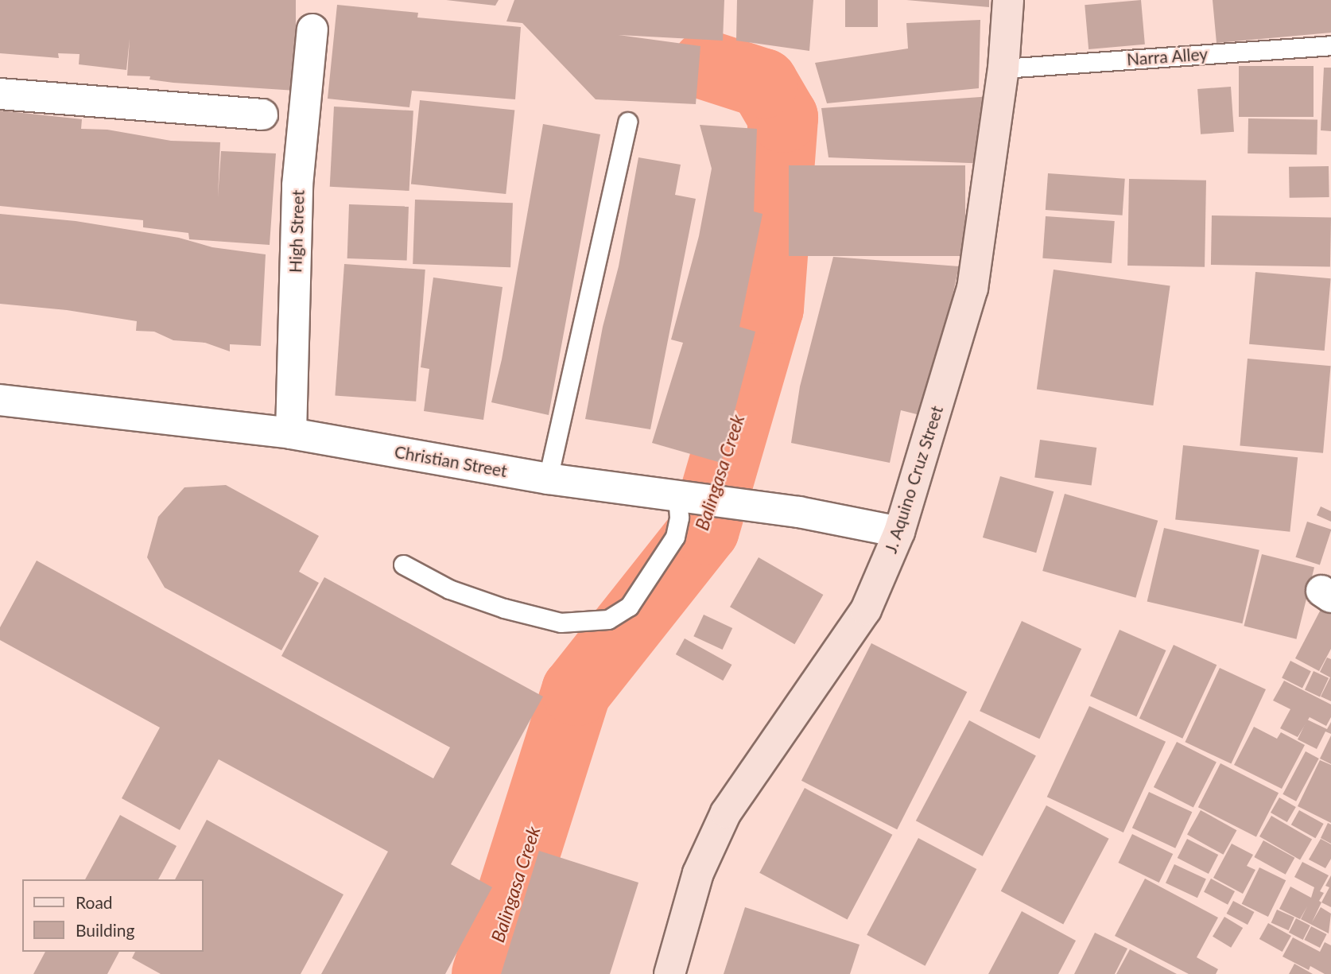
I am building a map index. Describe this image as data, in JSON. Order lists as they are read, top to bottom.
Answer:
{
  "streets": {
    "street": ["High Street", "Christian Street", "J. Aquino Cruz Street"],
    "lane": ["Narra Alley"]
  },
  "crossings": [
    ["Narra Alley", "J. Aquino Cruz Street"],
    ["High Street", "Christian Street"],
    ["Christian Street", "J. Aquino Cruz Street"]
  ],
  "water": ["Balingasa Creek"],
  "legend": ["Road", "Building"]
}
